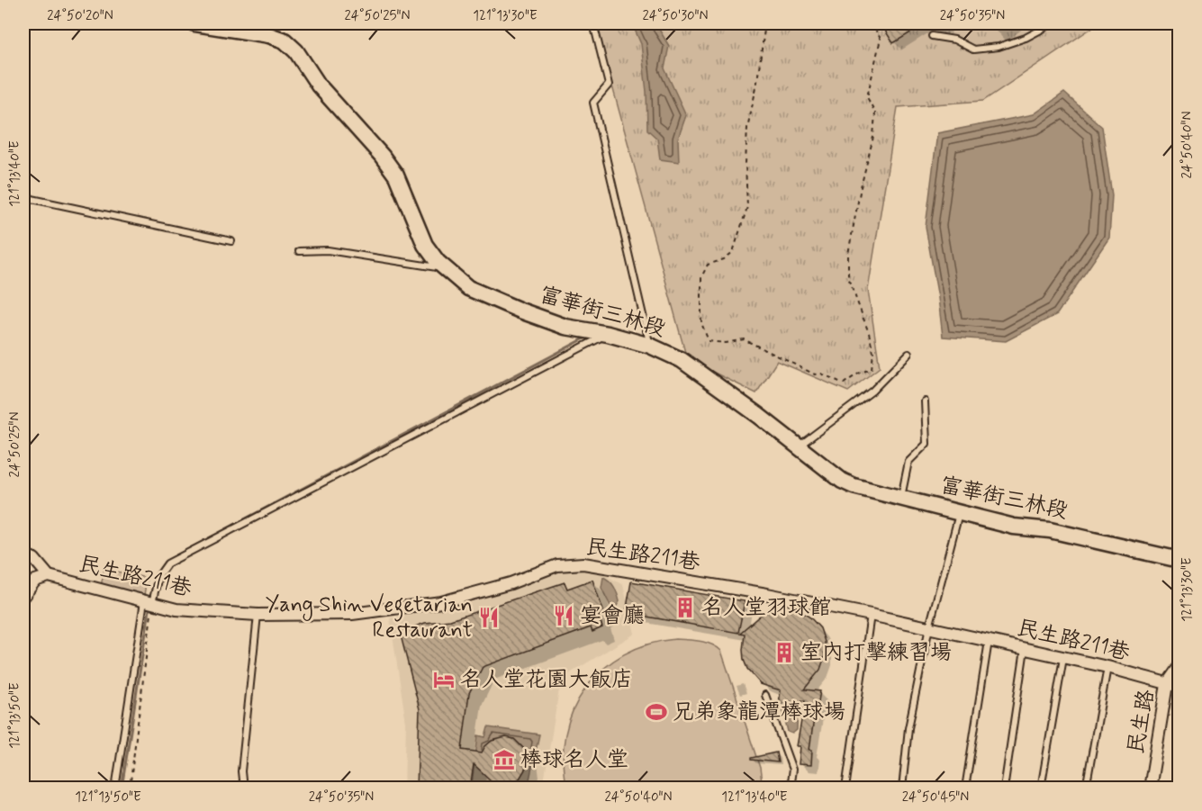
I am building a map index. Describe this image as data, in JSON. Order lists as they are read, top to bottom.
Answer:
{
  "streets": {
    "street": ["富華街三林段", "民生路211巷", "民生路"]
  },
  "crossings": [
    ["民生路211巷", "民生路"]
  ],
  "places": {
    "building": ["名人堂羽球館", "室內打擊練習場"],
    "restaurant": ["宴會廳", "Yang Shin Vegetarian Restaurant"],
    "hotel": ["名人堂花園大飯店"],
    "sports": ["兄弟象龍潭棒球場"],
    "museum": ["棒球名人堂"]
  },
  "coordinates": [
    "24°50'20\"N",
    "24°50'25\"N",
    "121°13'30\"E",
    "24°50'30\"N",
    "24°50'35\"N",
    "24°50'40\"N",
    "121°13'40\"E",
    "121°13'50\"E",
    "24°50'45\"N"
  ]
}
